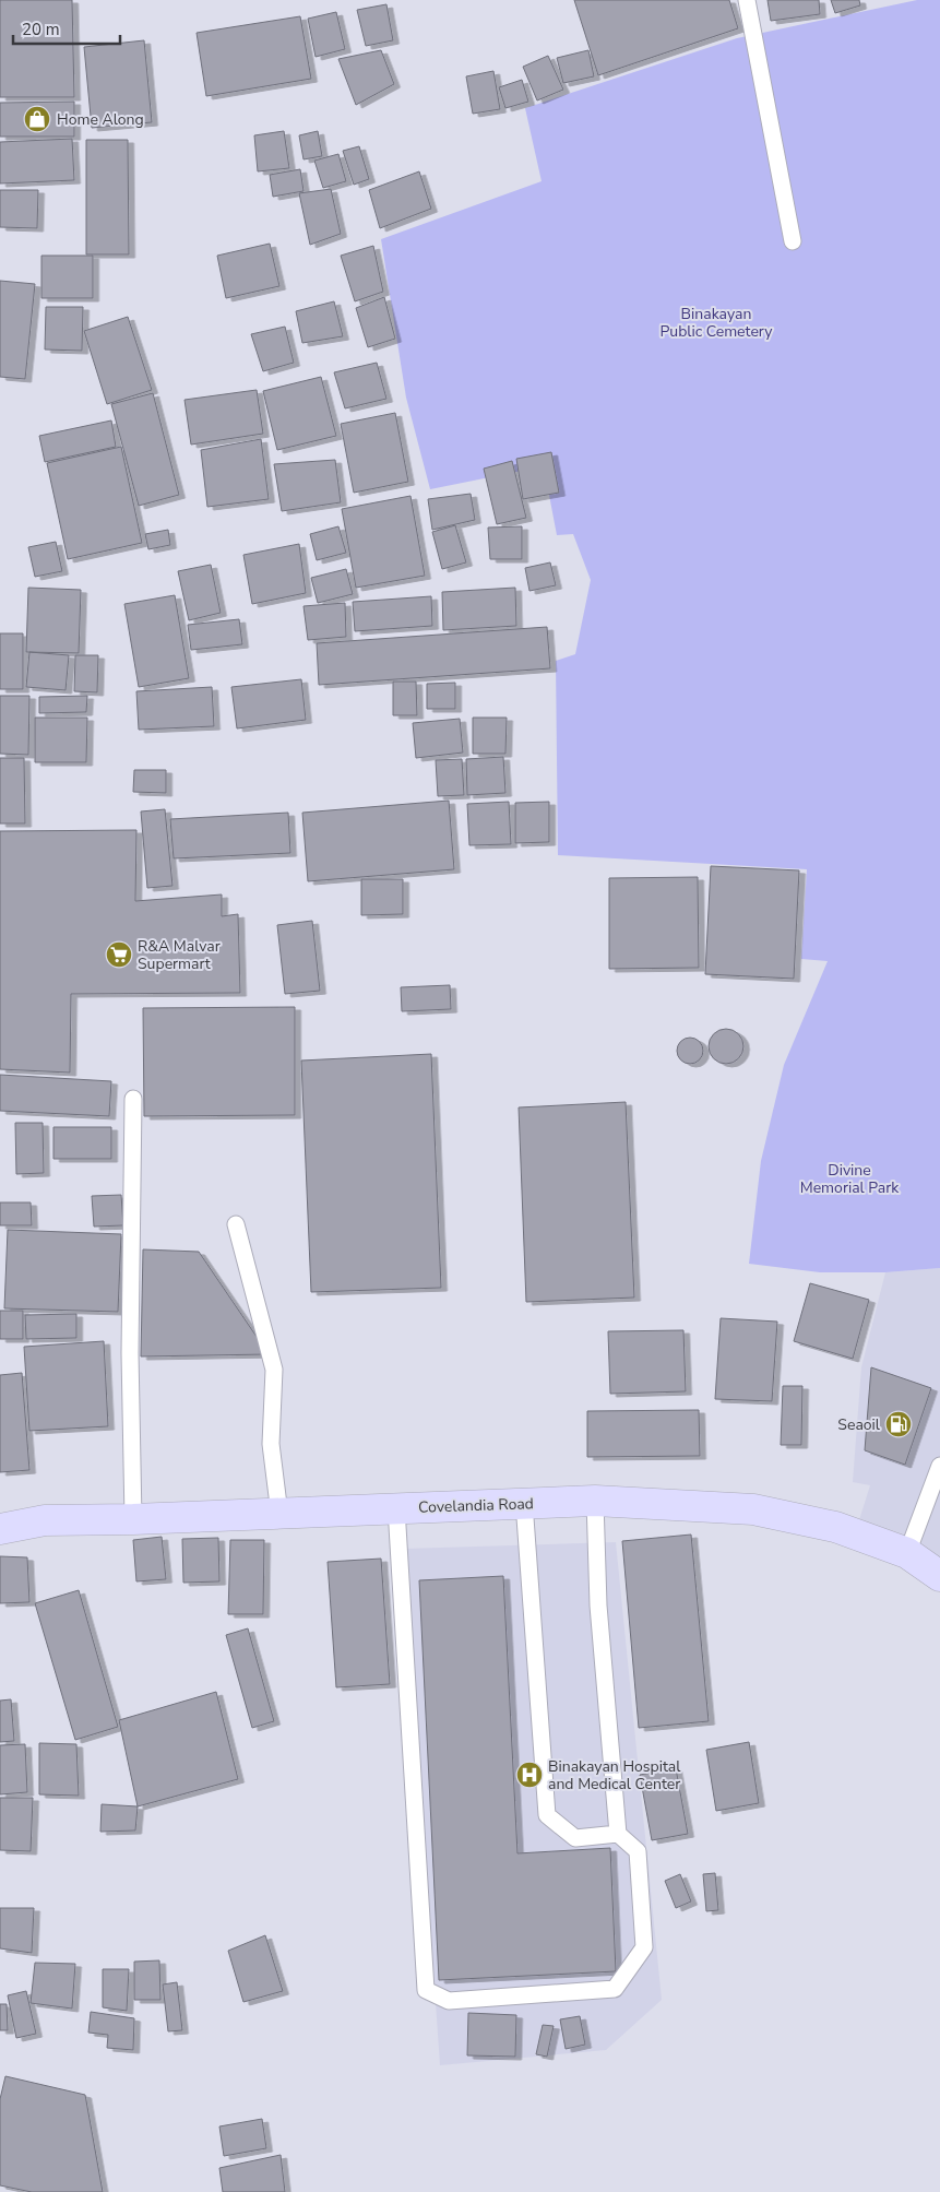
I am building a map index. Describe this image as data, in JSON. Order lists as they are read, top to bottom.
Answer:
{
  "streets": {
    "main road": ["Covelandia Road"]
  },
  "parks": ["Binakayan Public Cemetery", "Divine Memorial Park"],
  "places": {
    "shop": ["Home Along"],
    "supermarket": ["R&A Malvar Supermart"],
    "fuel station": ["Seaoil"],
    "hospital": ["Binakayan Hospital and Medical Center"]
  },
  "scale_bar": "20 m"
}
